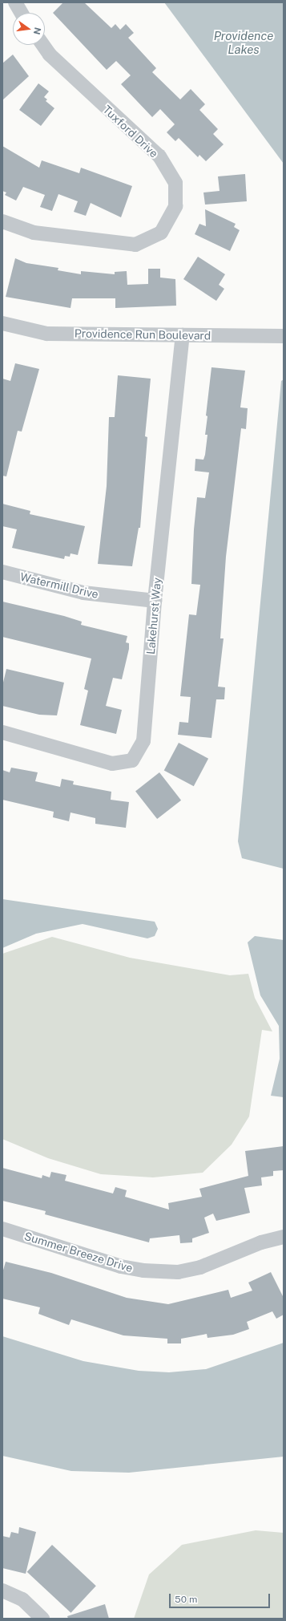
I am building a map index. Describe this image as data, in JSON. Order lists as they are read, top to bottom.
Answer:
{
  "streets": {
    "street": [
      "Tuxford Drive",
      "Providence Run Boulevard",
      "Watermill Drive",
      "Lakehurst Way",
      "Summer Breeze Drive"
    ]
  },
  "crossings": [
    ["Providence Run Boulevard", "Lakehurst Way"],
    ["Watermill Drive", "Lakehurst Way"]
  ],
  "water": ["Providence Lakes"],
  "scale_bar": "50 m",
  "north": "right"
}
